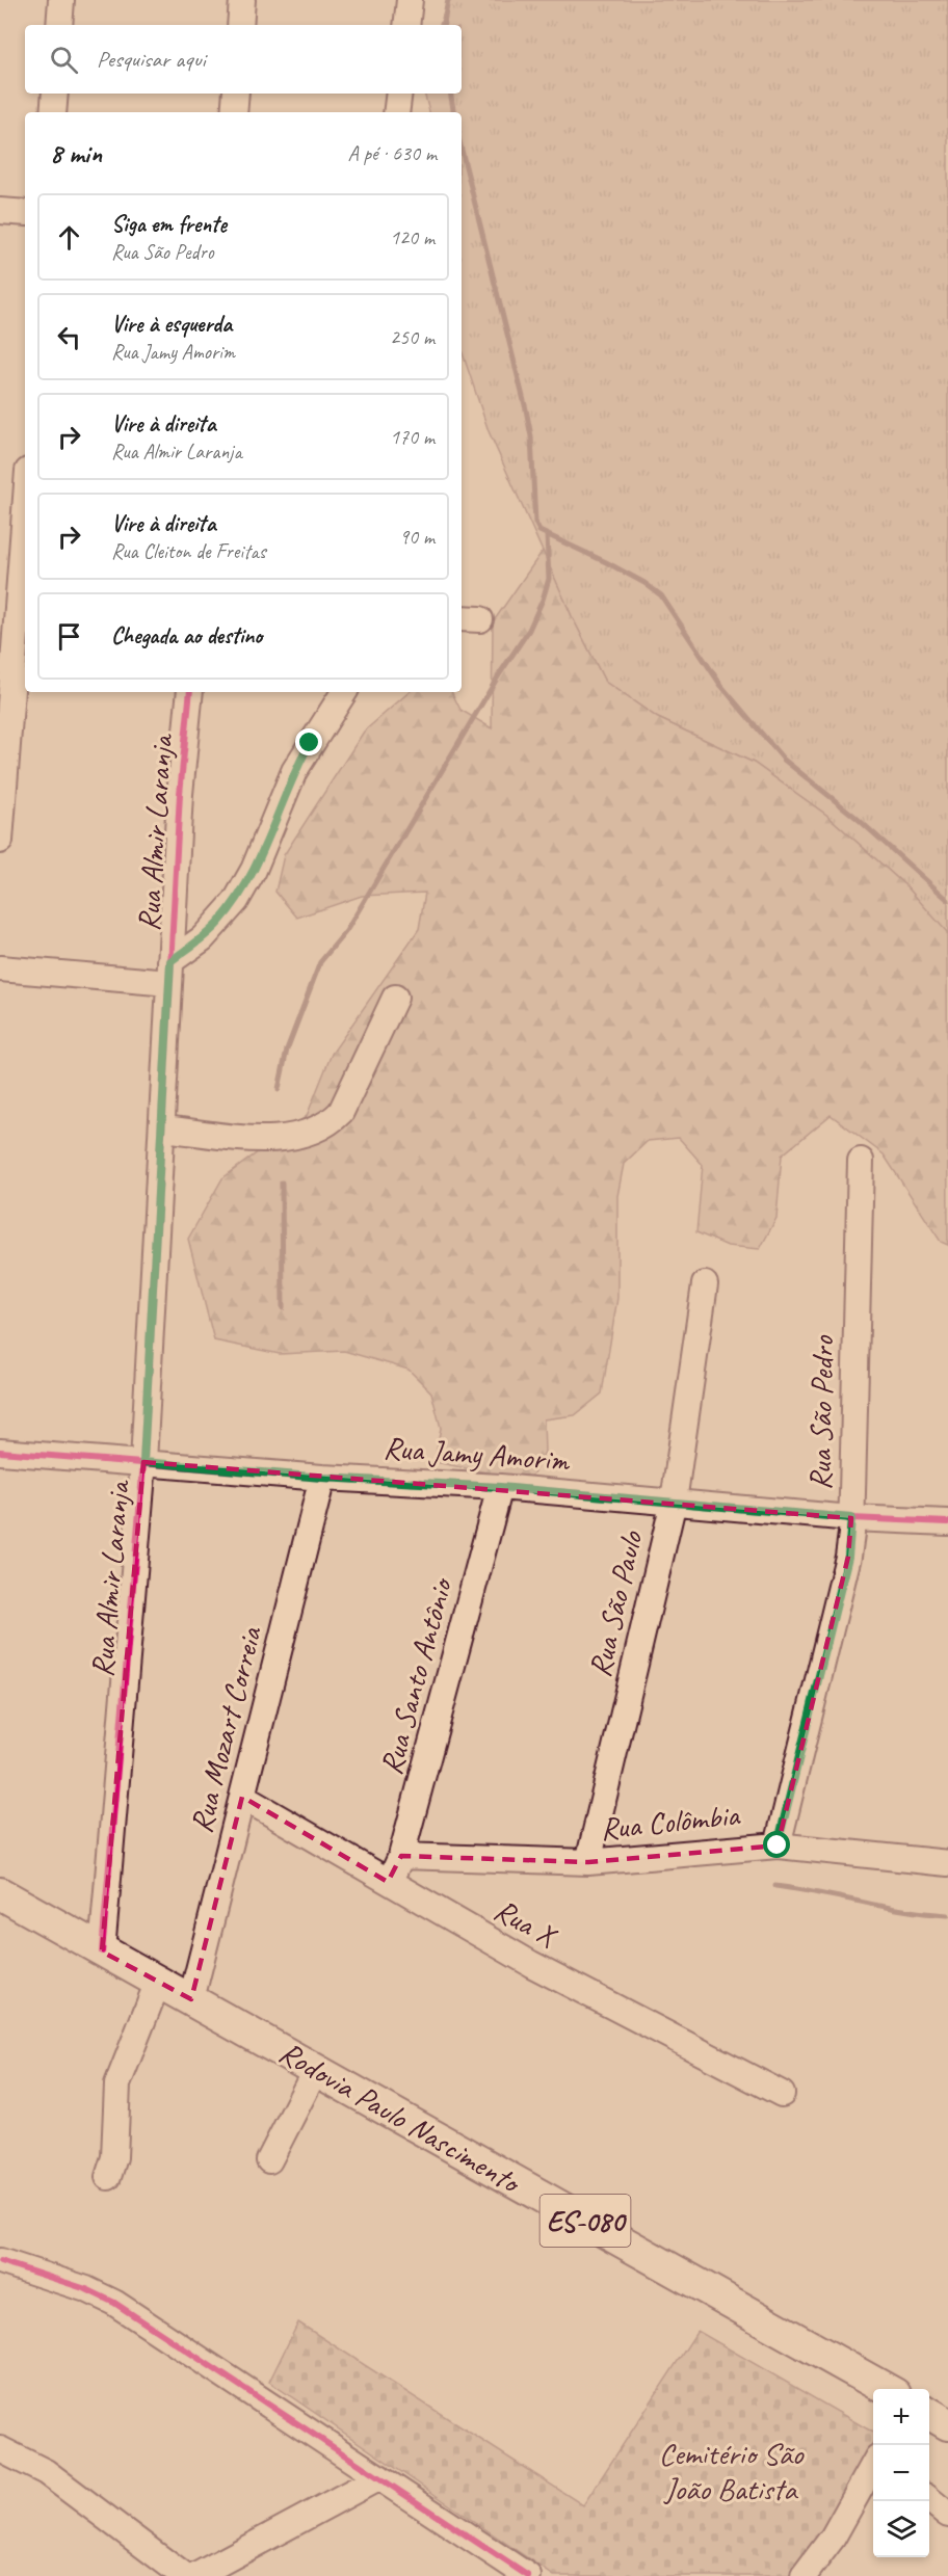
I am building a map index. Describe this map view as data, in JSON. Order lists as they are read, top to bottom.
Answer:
{
  "streets": {
    "main road": ["Rodovia Paulo Nascimento", "ES-080"],
    "street": [
      "Rua Almir Laranja",
      "Rua São Pedro",
      "Rua Jamy Amorim",
      "Rua São Paulo",
      "Rua Santo Antônio",
      "Rua Mozart Correia",
      "Rua Colômbia",
      "Rua X"
    ]
  },
  "crossings": [
    ["Rua Almir Laranja", "Rua Jamy Amorim"],
    ["Rua Almir Laranja", "Rodovia Paulo Nascimento"],
    ["Rua São Pedro", "Rua Jamy Amorim"],
    ["Rua São Pedro", "Rua Colômbia"],
    ["Rua Jamy Amorim", "Rua São Paulo"],
    ["Rua Jamy Amorim", "Rua Santo Antônio"],
    ["Rua Jamy Amorim", "Rua Mozart Correia"],
    ["Rua São Paulo", "Rua Colômbia"],
    ["Rua Santo Antônio", "Rua Colômbia"],
    ["Rua Santo Antônio", "Rua X"],
    ["Rua Mozart Correia", "Rua X"],
    ["Rua Mozart Correia", "Rodovia Paulo Nascimento"]
  ],
  "parks": ["Cemitério São João Batista"],
  "page": {
    "search": "Pesquisar aqui",
    "heading": ["8 min", "A pé · 630 m"],
    "list": [
      ["Siga em frente", "Rua São Pedro", "120 m"],
      ["Vire à esquerda", "Rua Jamy Amorim", "250 m"],
      ["Vire à direita", "Rua Almir Laranja", "170 m"],
      ["Vire à direita", "Rua Cleiton de Freitas", "90 m"],
      "Chegada ao destino"
    ],
    "map_buttons": ["+", "−"]
  }
}
